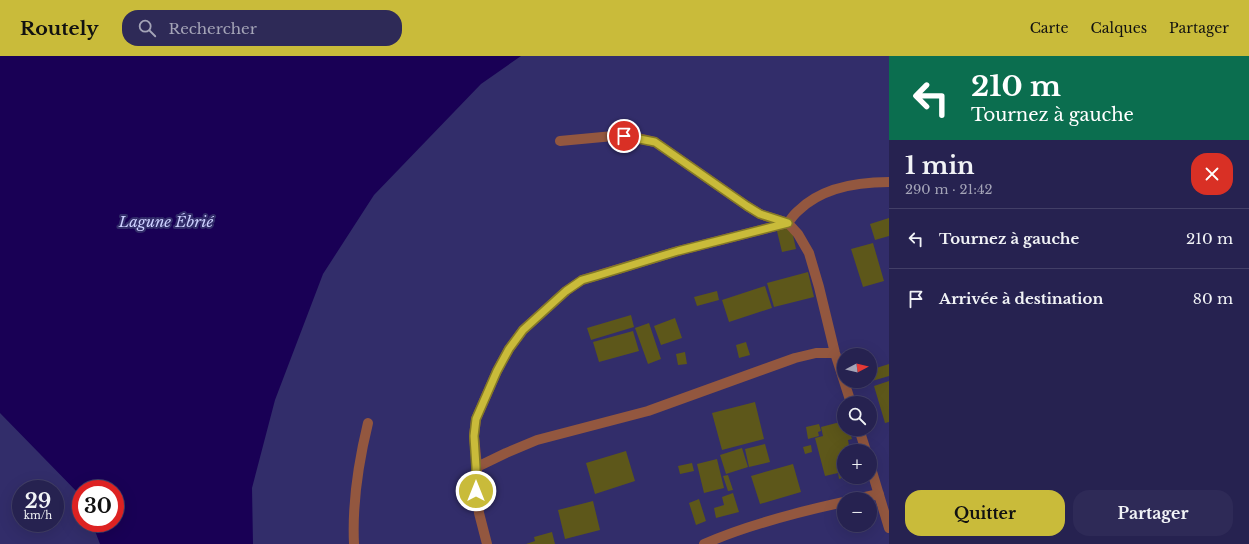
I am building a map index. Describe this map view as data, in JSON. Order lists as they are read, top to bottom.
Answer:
{
  "water": ["Lagune Ébrié"],
  "north": "right",
  "page": {
    "header": "Routely",
    "search": "Rechercher",
    "nav": ["Carte", "Calques", "Partager"],
    "turn": ["210 m", "Tournez à gauche"],
    "heading": ["1 min", "290 m · 21:42"],
    "list": [
      {
        "name": "Tournez à gauche",
        "value": "210 m"
      },
      {
        "name": "Arrivée à destination",
        "value": "80 m"
      }
    ],
    "map_buttons": ["+", "−"],
    "speed": "29 km/h",
    "limit": "30",
    "buttons": ["Quitter", "Partager"]
  }
}
